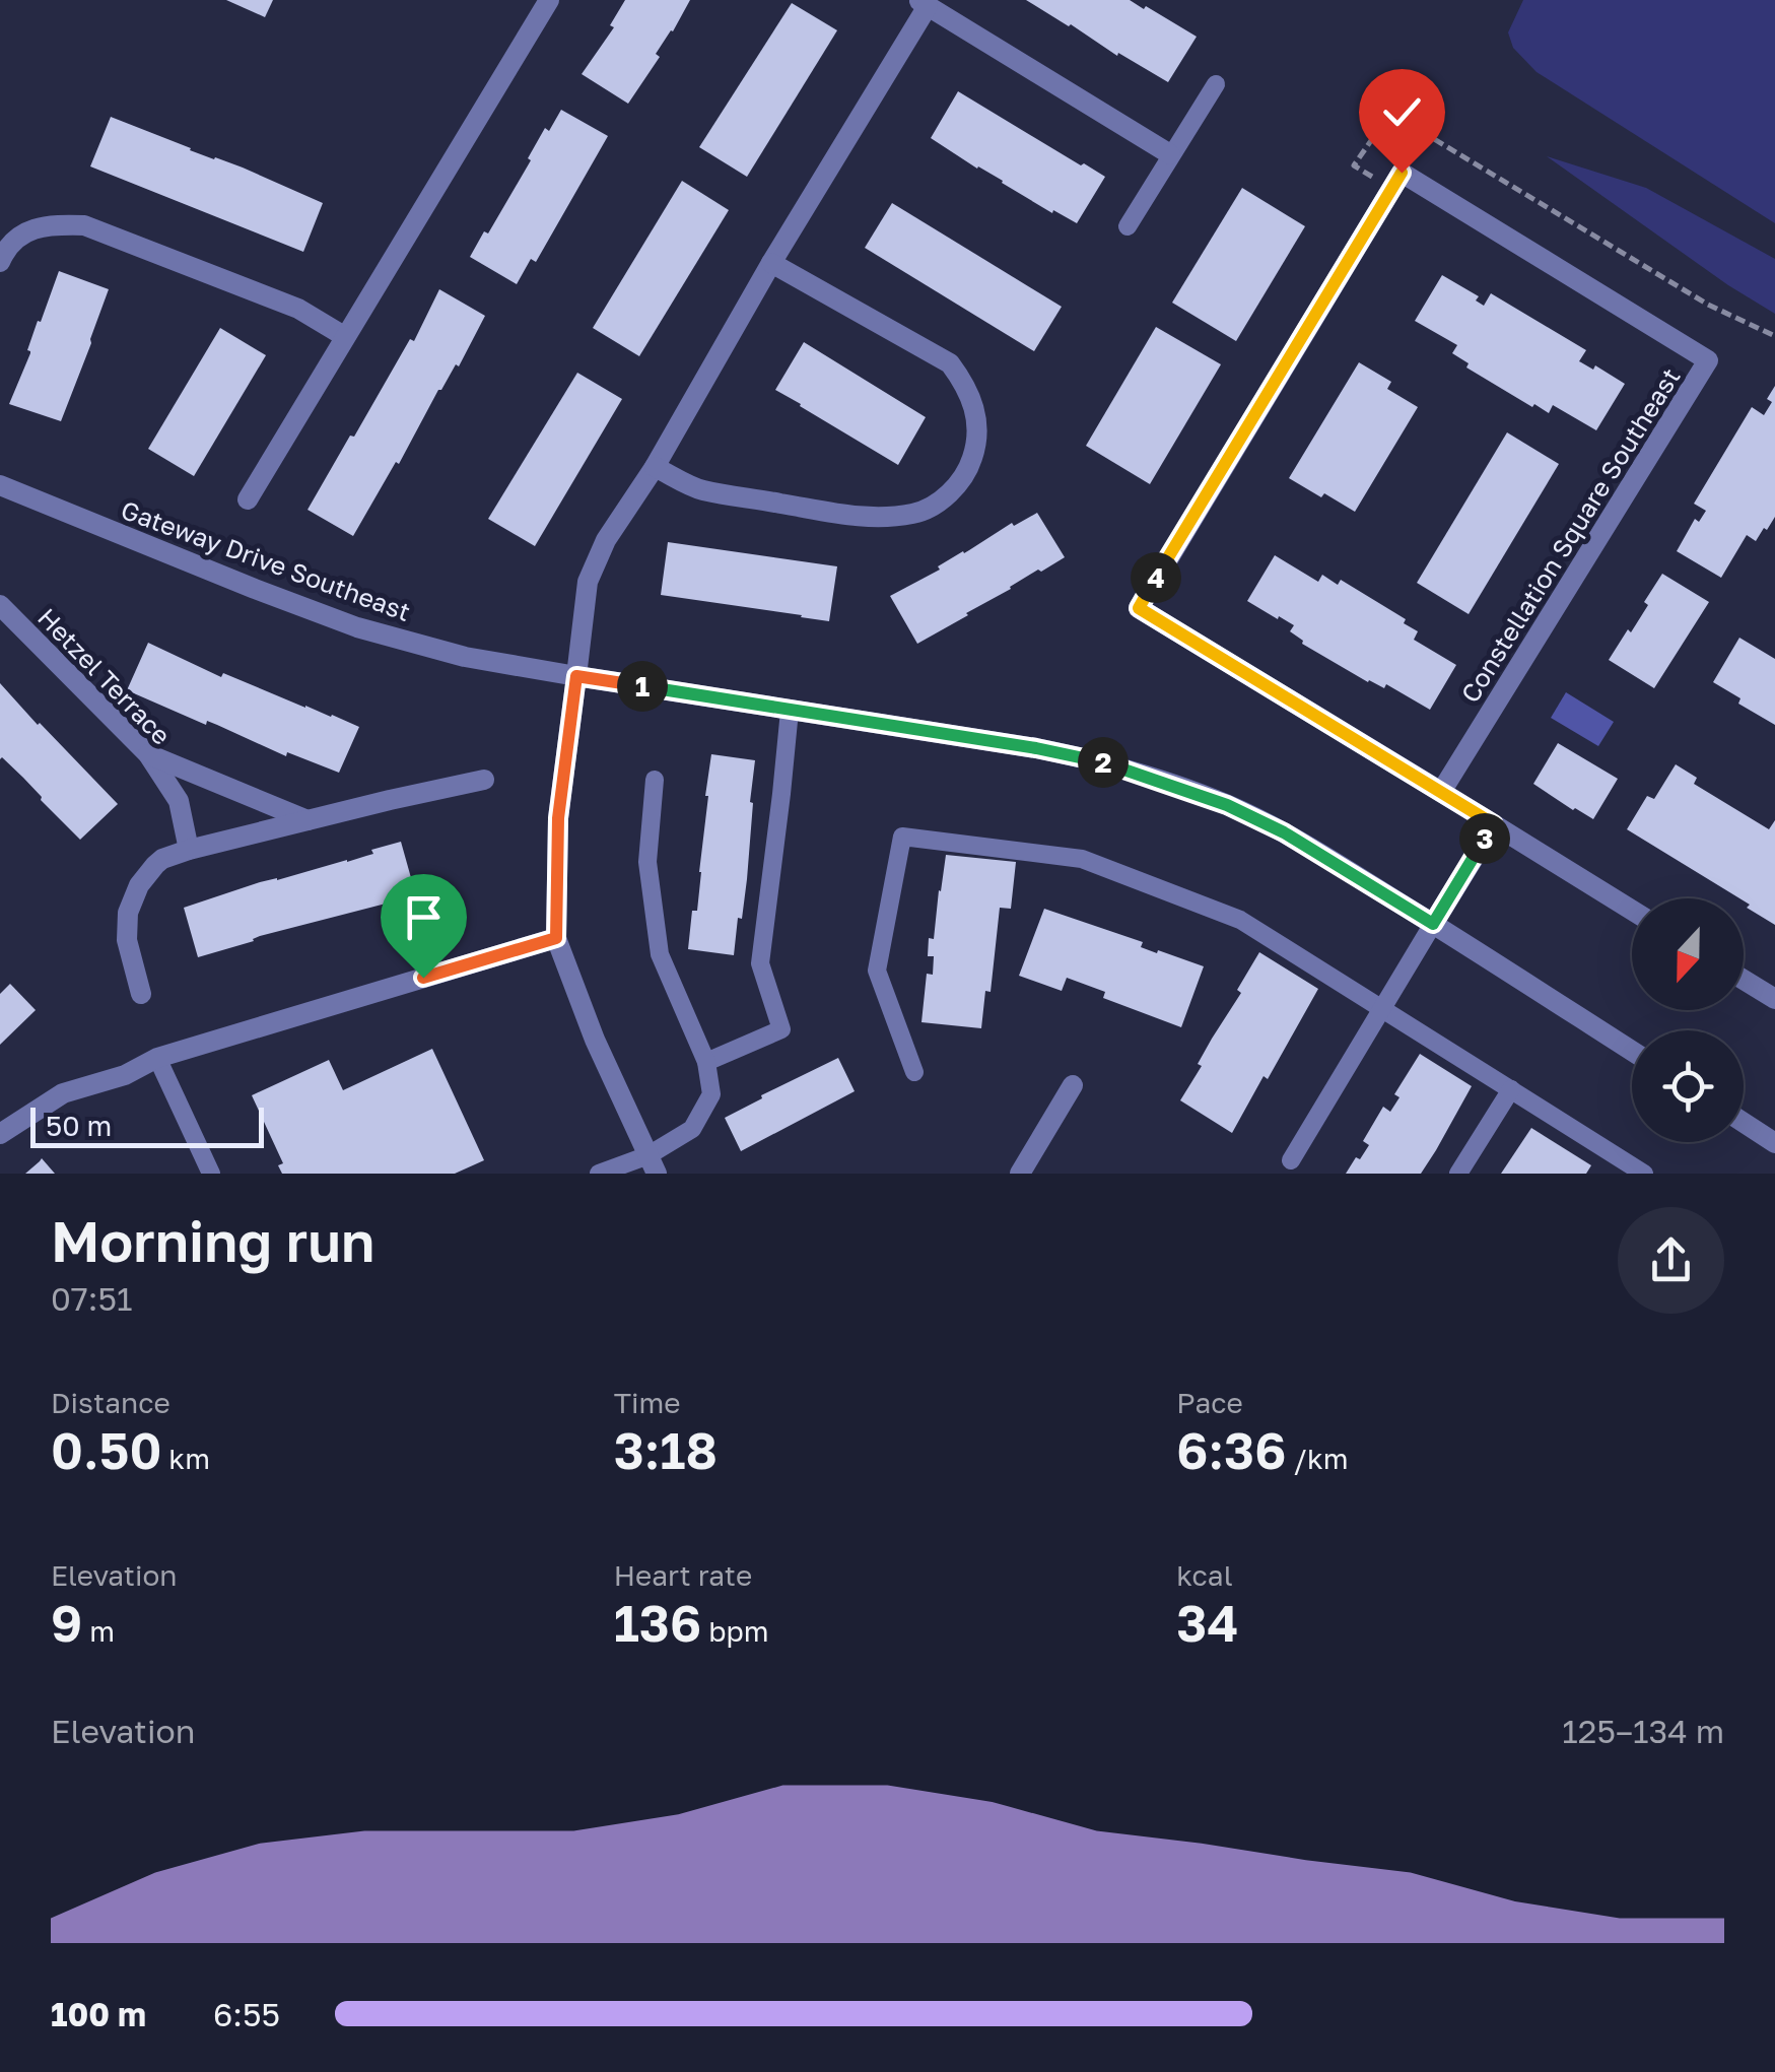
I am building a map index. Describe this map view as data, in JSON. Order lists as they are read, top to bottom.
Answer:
{
  "streets": {
    "street": ["Constellation Square Southeast", "Gateway Drive Southeast", "Hetzel Terrace"]
  },
  "scale_bar": "50 m",
  "north": "bottom",
  "page": {
    "pins": [
      "4",
      "1",
      "2",
      "3"
    ],
    "scale": "50 m",
    "heading": ["Morning run", "07:51"],
    "stats": [
      ["Distance", "0.50 km"],
      ["Time", "3:18"],
      ["Pace", "6:36 /km"],
      ["Elevation", "9 m"],
      ["Heart rate", "136 bpm"],
      ["kcal", "34"]
    ],
    "chart": ["Elevation", "125–134 m"],
    "list": [
      {
        "name": "100 m",
        "note": "6:55"
      }
    ]
  }
}
